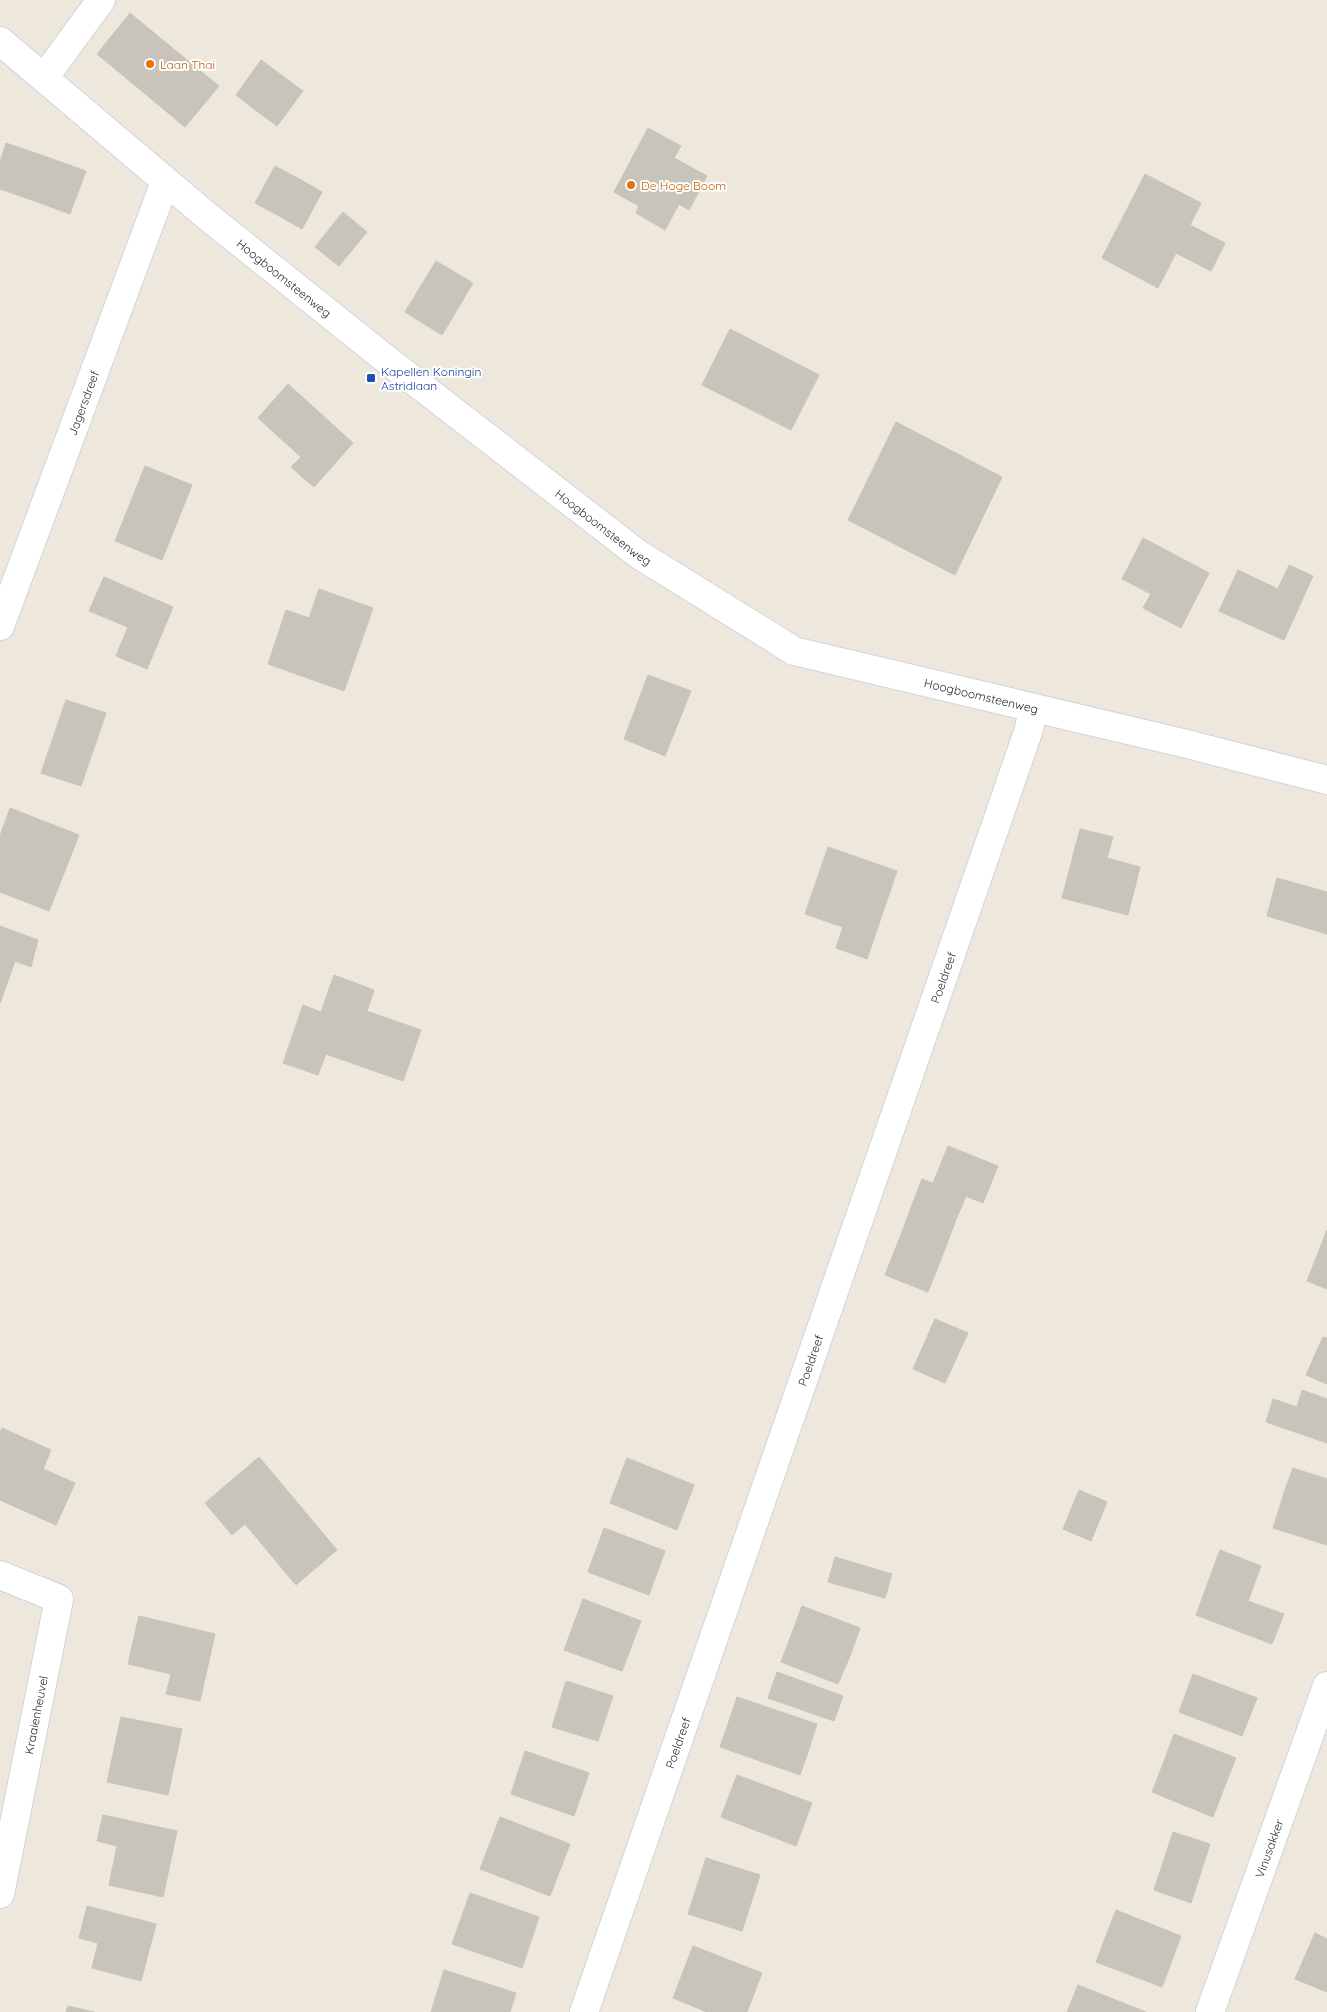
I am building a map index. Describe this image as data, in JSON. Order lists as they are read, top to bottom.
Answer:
{
  "streets": {
    "street": [
      "Hoogboomsteenweg",
      "Jagersdreef",
      "Poeldreef",
      "Kraaienheuvel",
      "Vinusakker"
    ]
  },
  "crossings": [
    ["Hoogboomsteenweg", "Jagersdreef"],
    ["Hoogboomsteenweg", "Poeldreef"]
  ],
  "places": {
    "other": ["Laan Thai", "De Hoge Boom"],
    "transit": ["Kapellen Koningin Astridlaan"]
  }
}
